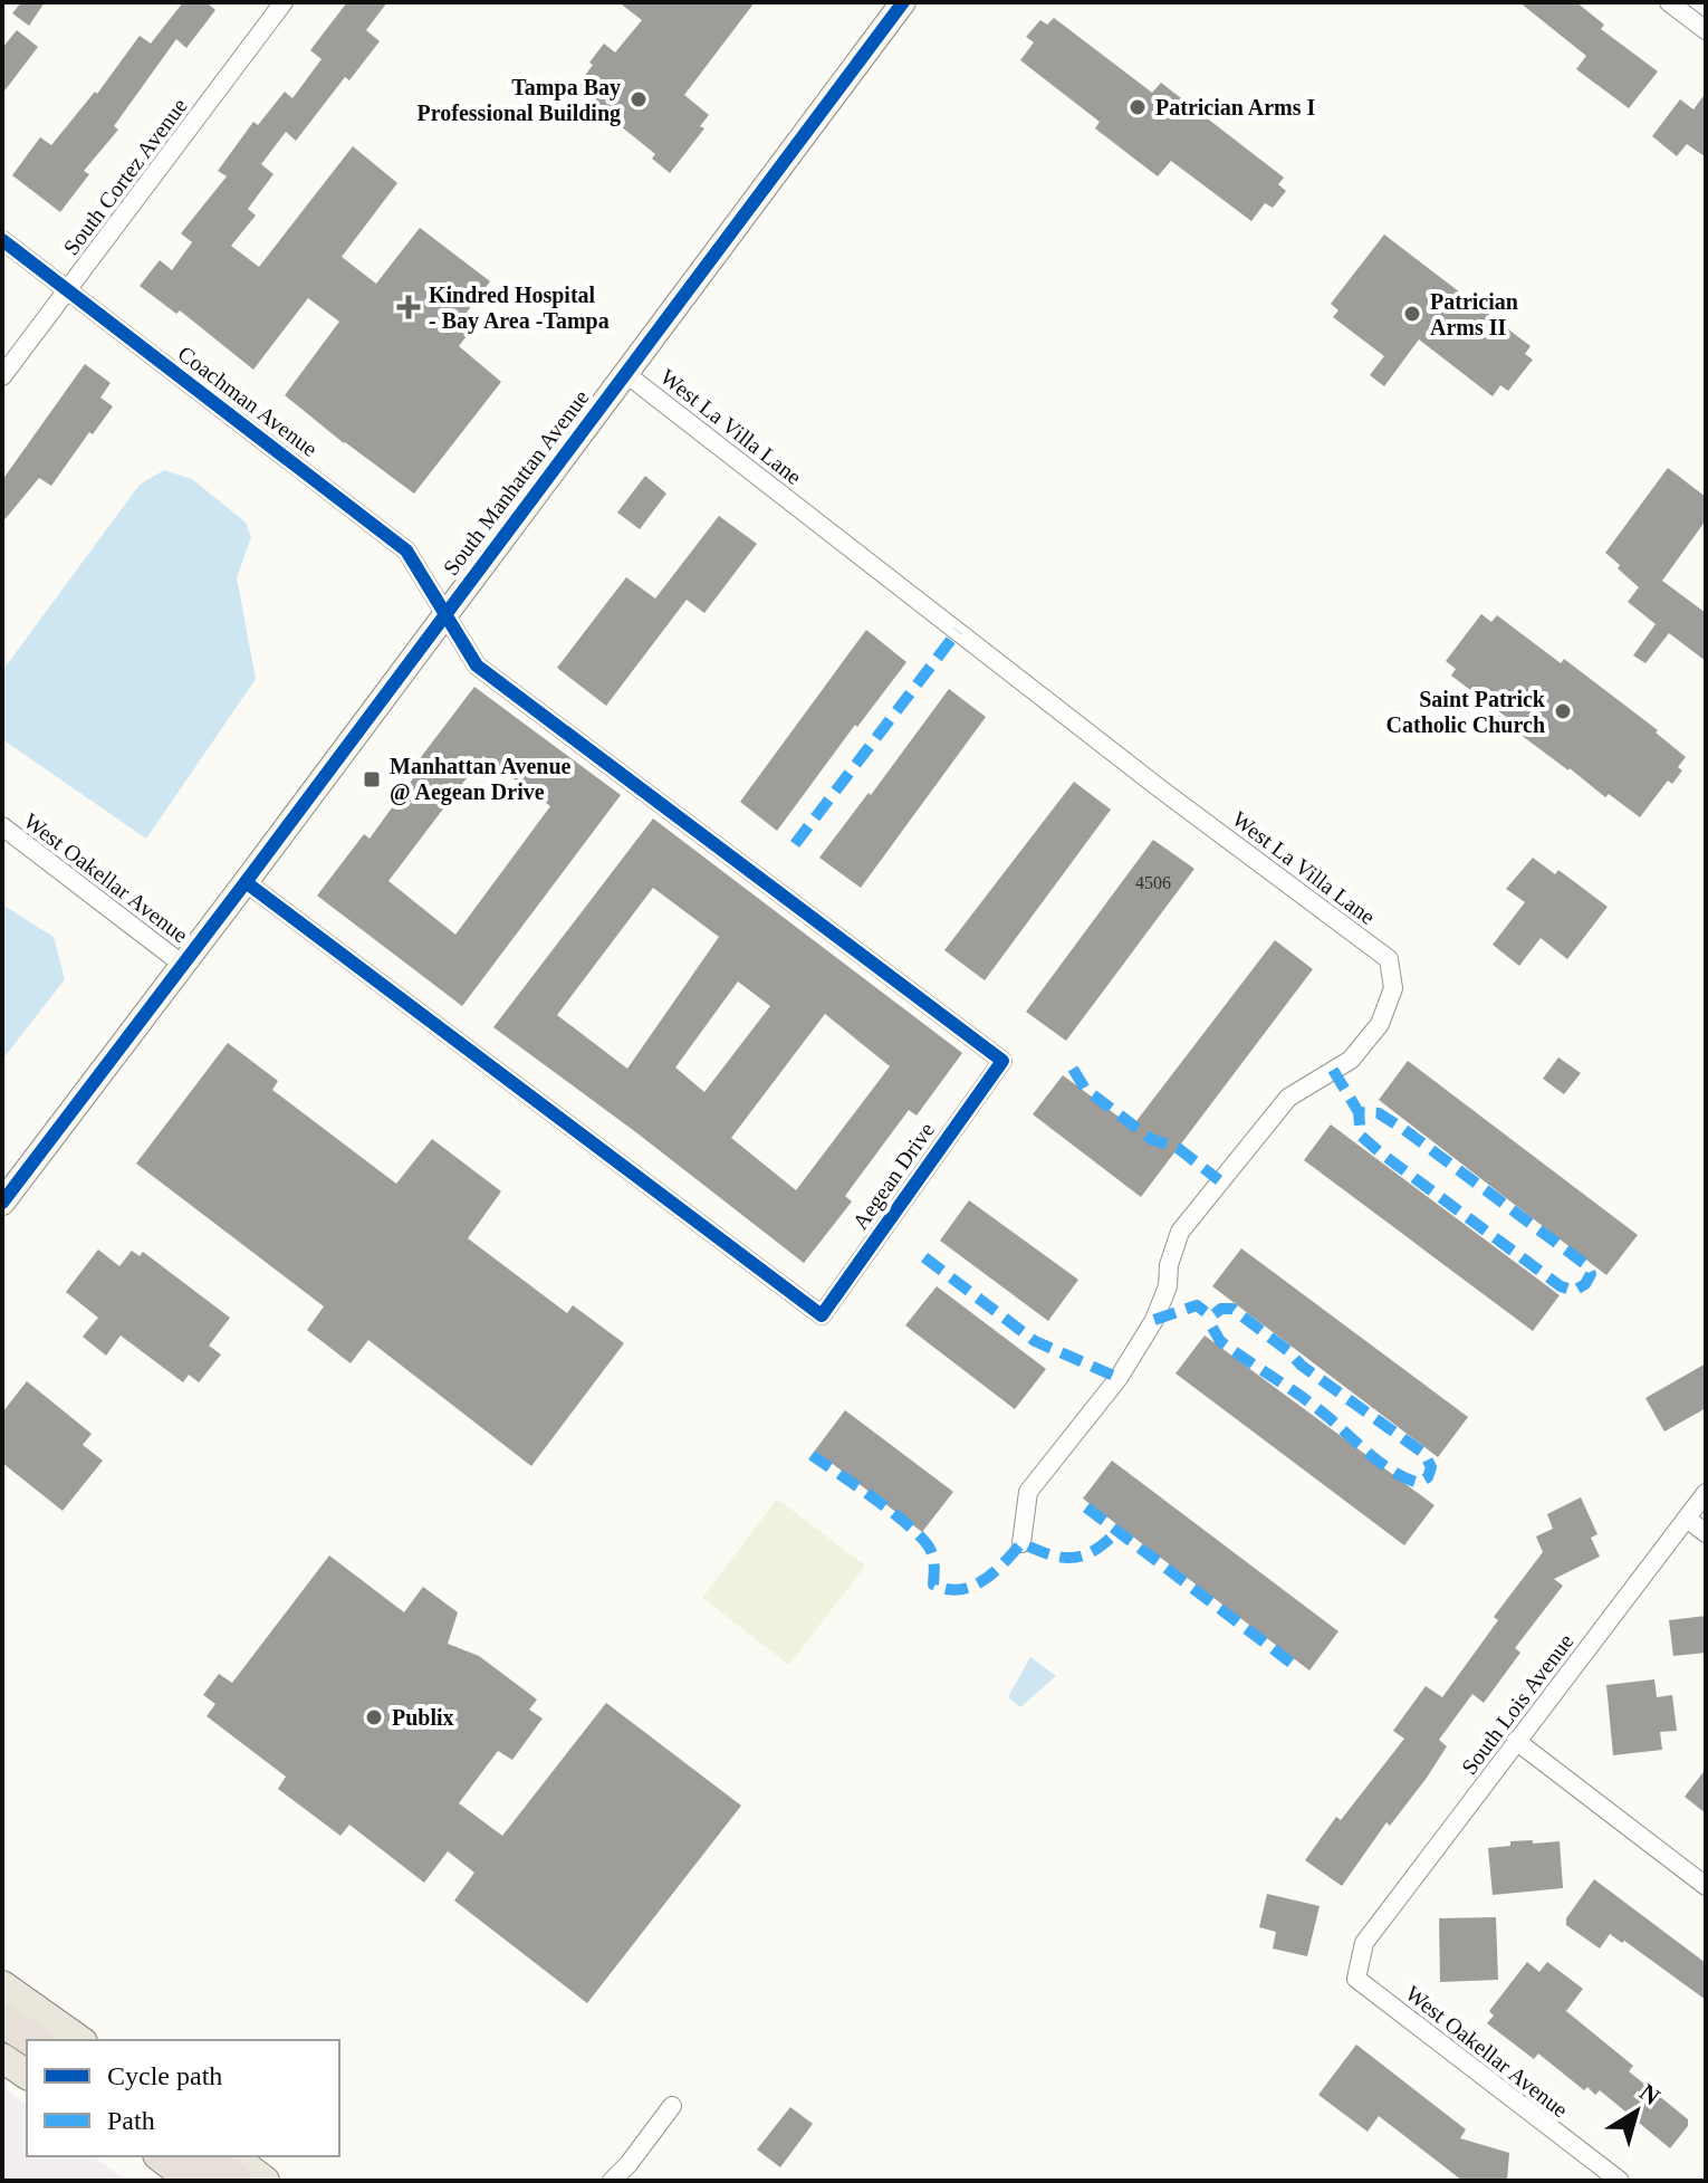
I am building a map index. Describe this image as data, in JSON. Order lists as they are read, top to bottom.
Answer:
{
  "streets": {
    "main road": ["South Manhattan Avenue"],
    "street": [
      "South Cortez Avenue",
      "Coachman Avenue",
      "West La Villa Lane",
      "West Oakellar Avenue",
      "Aegean Drive",
      "South Lois Avenue"
    ]
  },
  "crossings": [
    ["South Cortez Avenue", "Coachman Avenue"],
    ["Coachman Avenue", "South Manhattan Avenue"],
    ["Coachman Avenue", "Aegean Drive"],
    ["West La Villa Lane", "South Manhattan Avenue"],
    ["South Manhattan Avenue", "West Oakellar Avenue"],
    ["South Manhattan Avenue", "Aegean Drive"],
    ["West Oakellar Avenue", "South Lois Avenue"]
  ],
  "places": {
    "other": [
      "Tampa Bay Professional Building",
      "Patrician Arms I",
      "Patrician Arms II",
      "Saint Patrick Catholic Church",
      "Publix"
    ],
    "health": ["Kindred Hospital - Bay Area -Tampa"],
    "transit": ["Manhattan Avenue @ Aegean Drive"]
  },
  "house_numbers": ["4506"],
  "legend": ["Cycle path", "Path"],
  "north": "top right"
}
